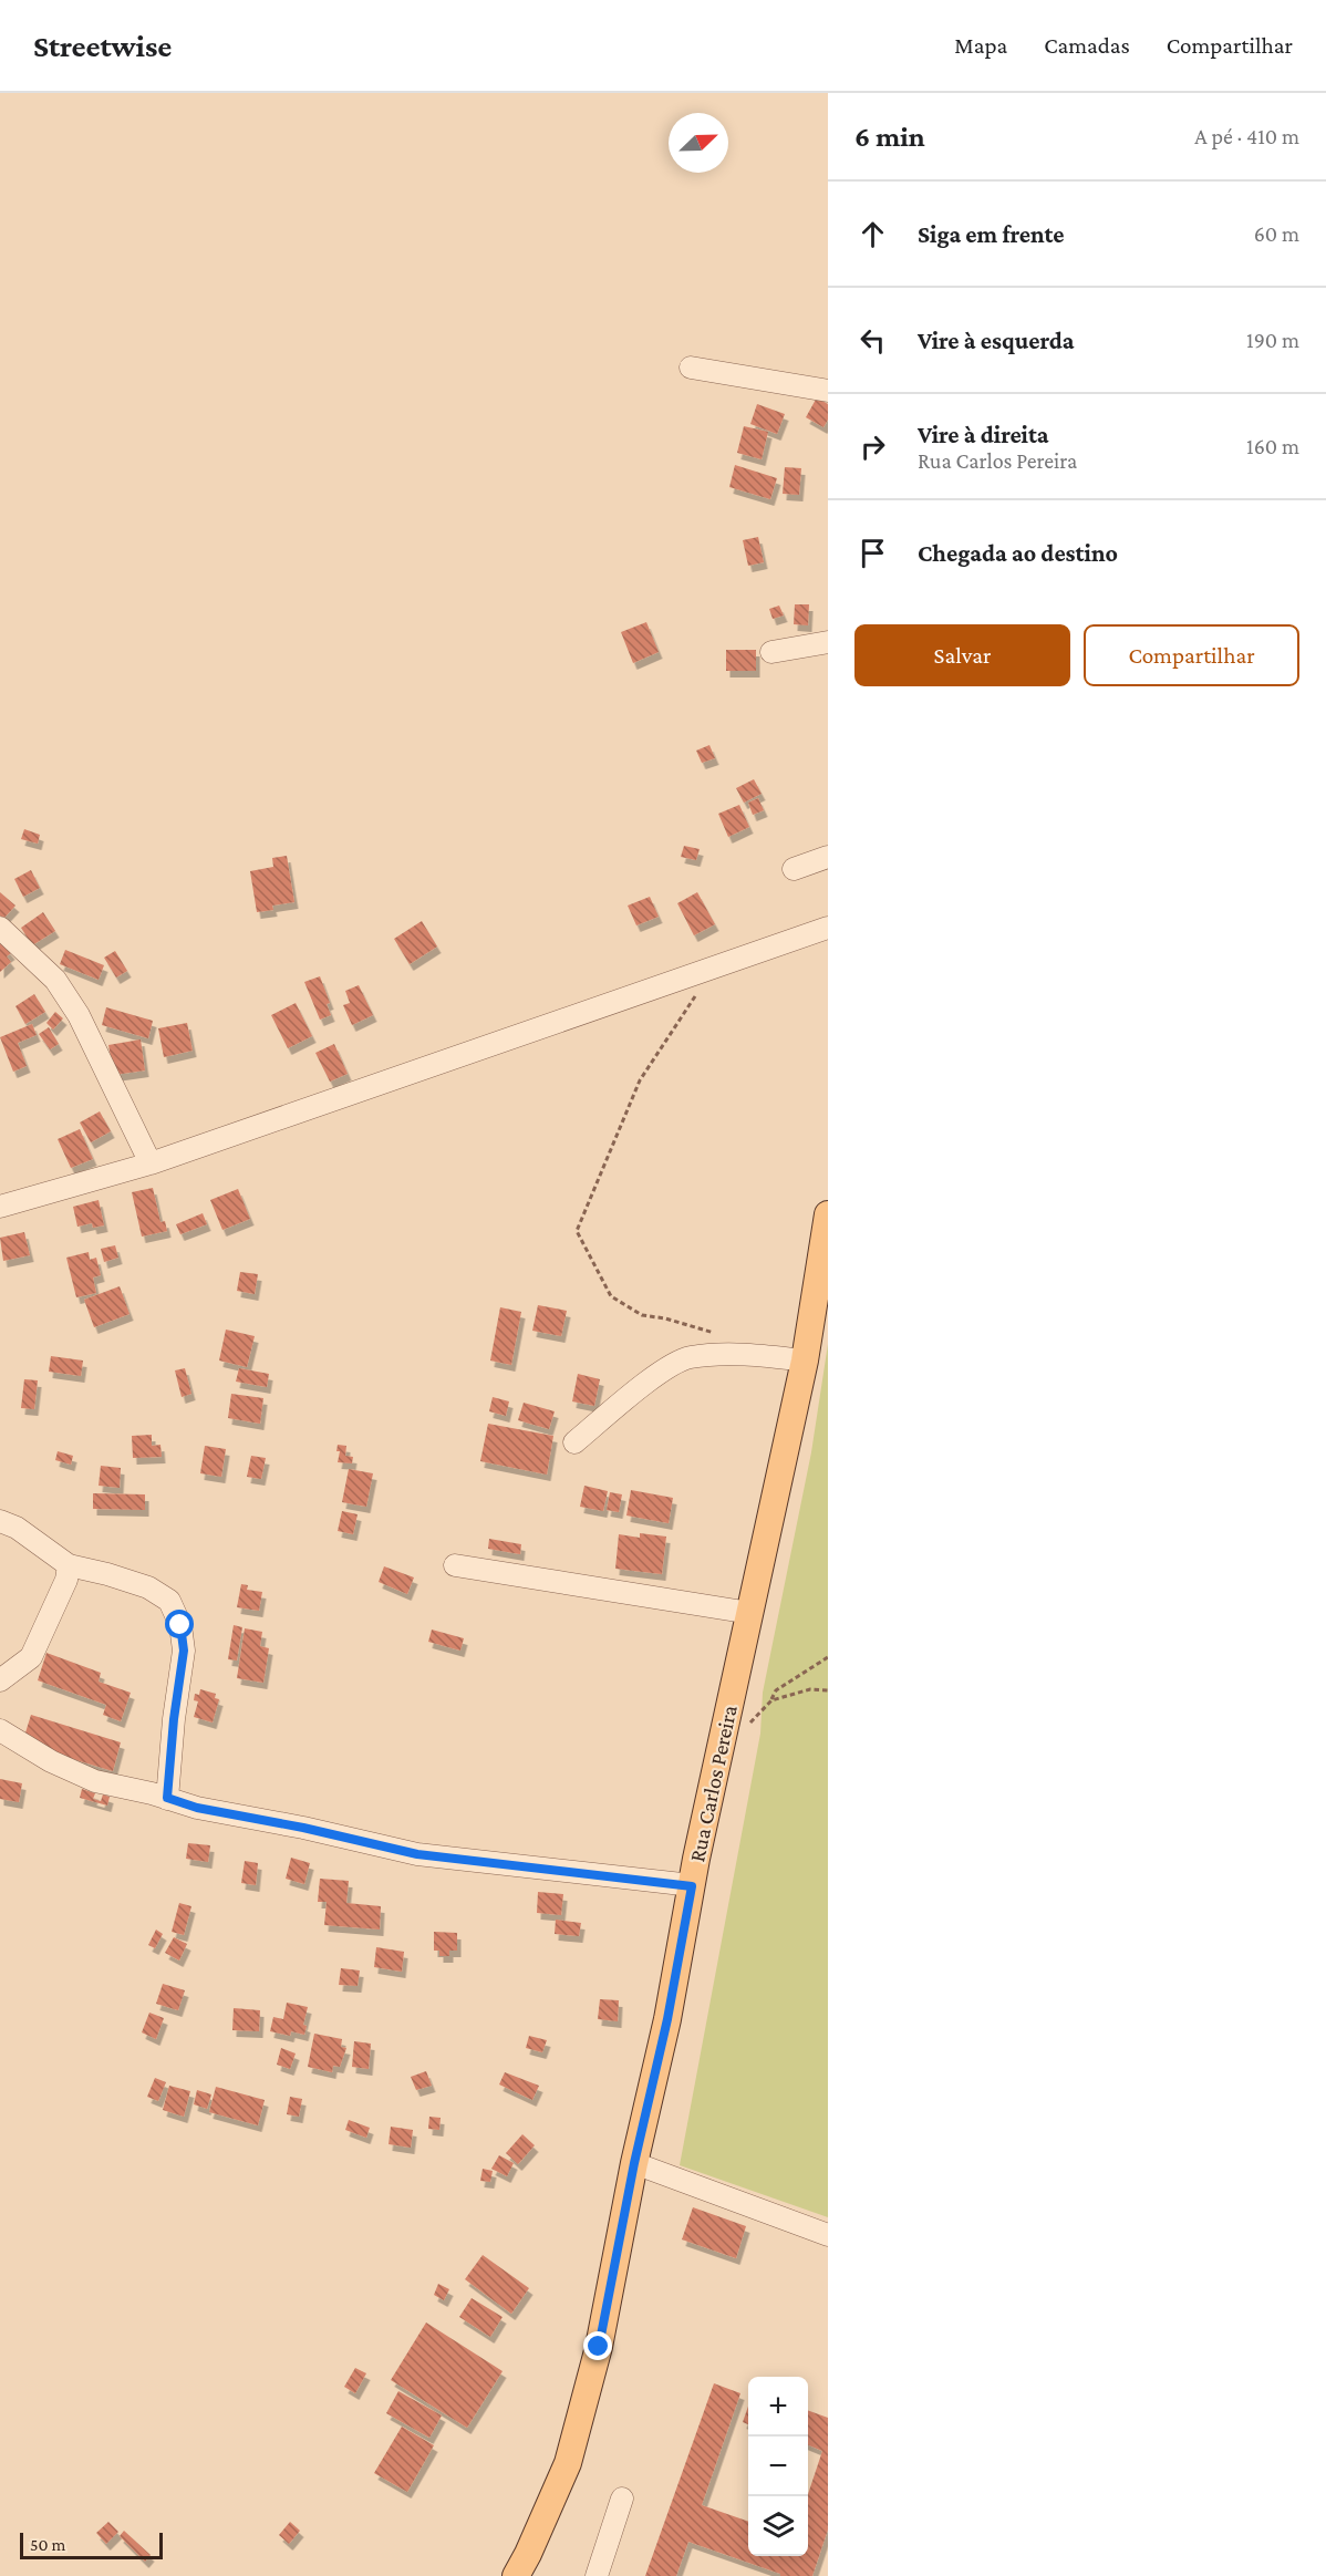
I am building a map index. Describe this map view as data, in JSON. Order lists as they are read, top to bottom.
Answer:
{
  "streets": {
    "main road": ["Rua Carlos Pereira"]
  },
  "scale_bar": "50 m",
  "north": "top right",
  "page": {
    "header": "Streetwise",
    "nav": ["Mapa", "Camadas", "Compartilhar"],
    "heading": ["6 min", "A pé · 410 m"],
    "list": [
      ["Siga em frente", "60 m"],
      ["Vire à esquerda", "190 m"],
      ["Vire à direita", "Rua Carlos Pereira", "160 m"],
      "Chegada ao destino"
    ],
    "buttons": ["Salvar", "Compartilhar"],
    "map_buttons": ["+", "−"],
    "scale": "50 m"
  }
}
